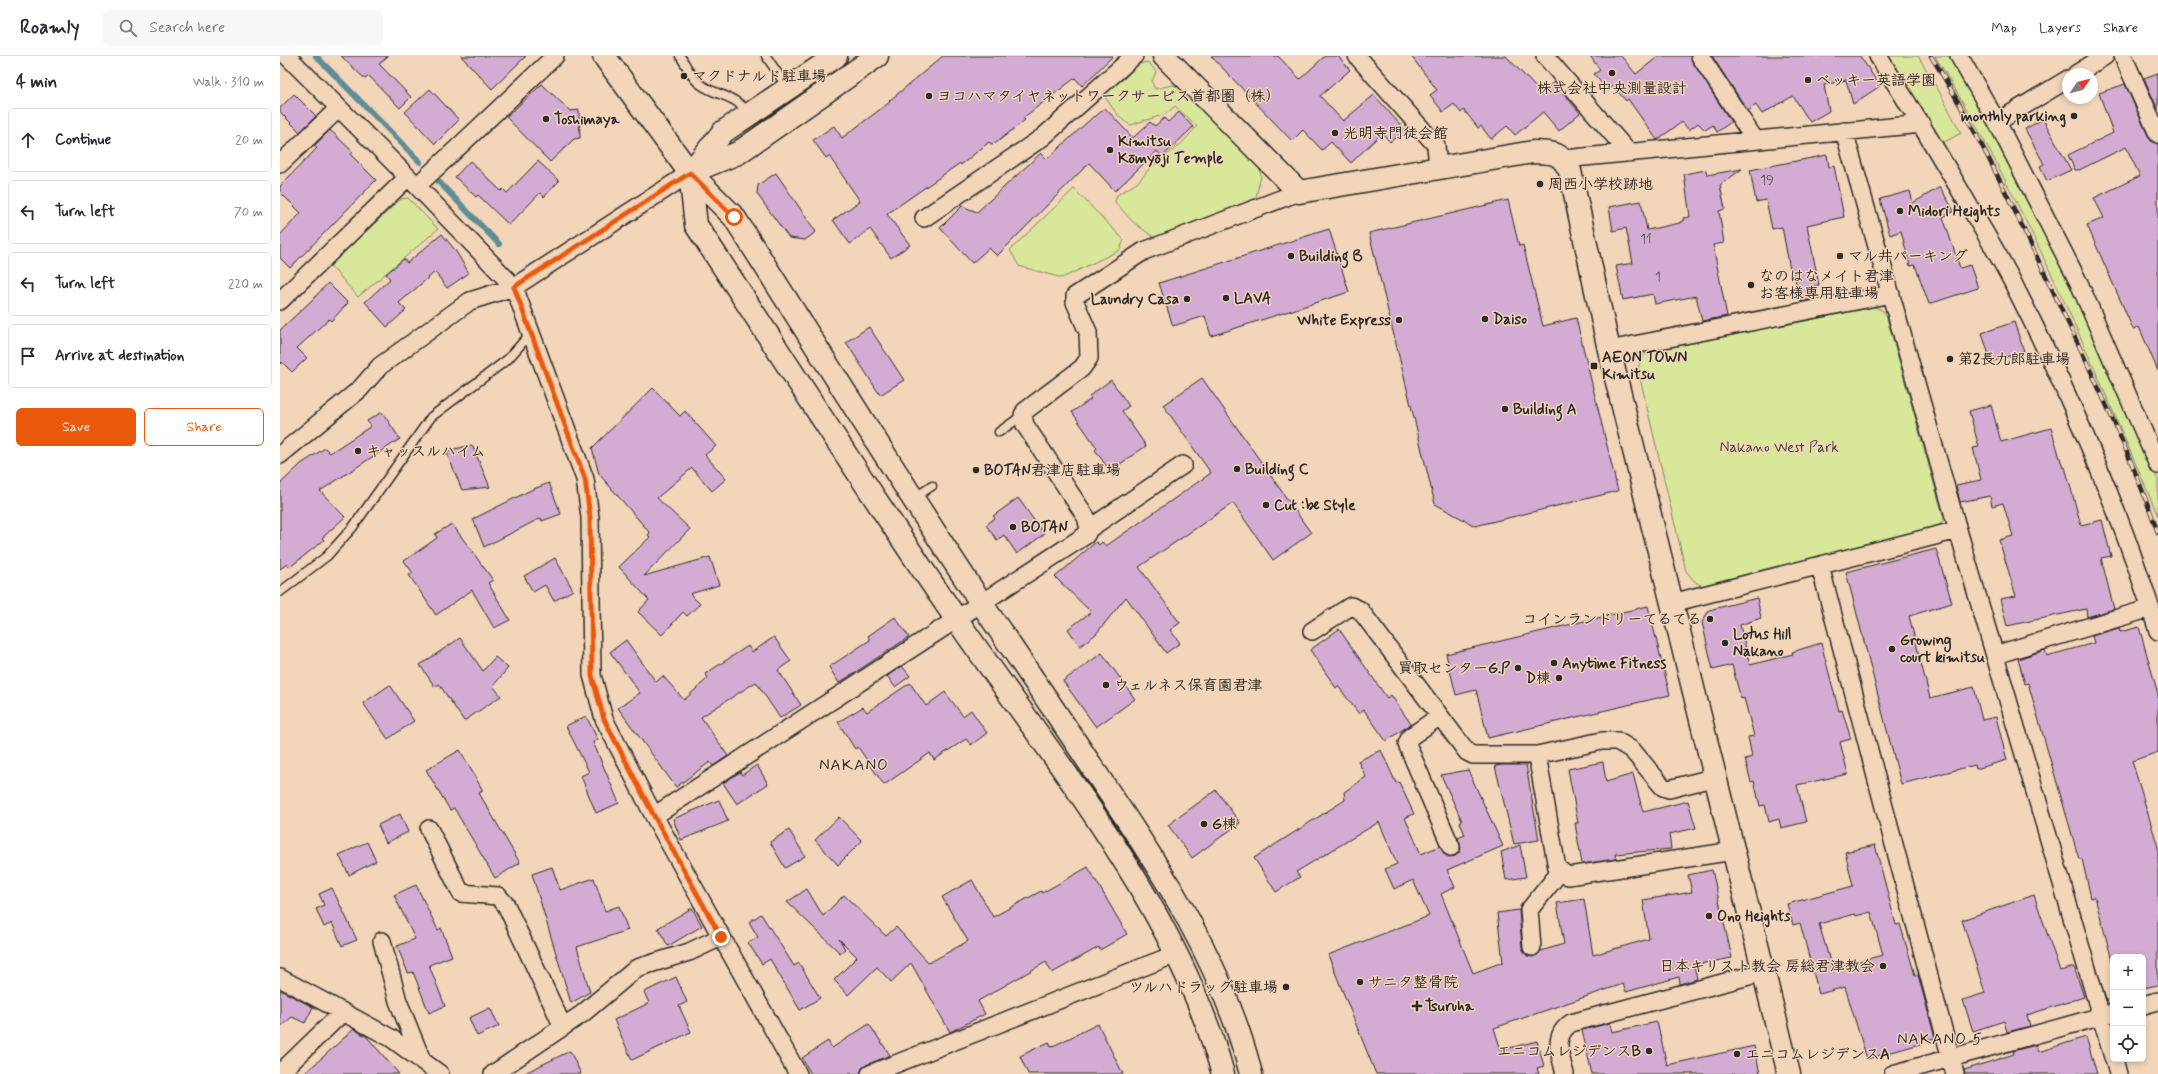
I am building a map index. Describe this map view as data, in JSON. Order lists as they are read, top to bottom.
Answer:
{
  "districts": ["NAKANO", "NAKANO 5"],
  "parks": ["Nakano West Park"],
  "places": {
    "other": [
      "株式会社中央測量設計",
      "マクドナルド駐車場",
      "ベッキー英語学園",
      "ヨコハマタイヤネットワークサービス首都圏（株）",
      "monthly parking",
      "Toshimaya",
      "光明寺門徒会館",
      "Kimitsu Kōmyōji Temple",
      "周西小学校跡地",
      "Midori Heights",
      "Building B",
      "マル井パーキング",
      "なのはなメイト君津 お客様専用駐車場",
      "LAVA",
      "Laundry Casa",
      "Daiso",
      "White Express",
      "第2長九郎駐車場",
      "Building A",
      "キャッスルハイム",
      "Building C",
      "BOTAN君津店駐車場",
      "Cut :be Style",
      "BOTAN",
      "コインランドリーてるてる",
      "Lotus Hill Nakano",
      "Growing court kimitsu",
      "Anytime Fitness",
      "買取センターG.P",
      "D棟",
      "ウェルネス保育園君津",
      "G棟",
      "Ono Heights",
      "日本キリスト教会 房総君津教会",
      "サニタ整骨院",
      "ツルハドラッグ駐車場",
      "エニコムレジデンスB",
      "エニコムレジデンスA"
    ],
    "transit": ["AEON TOWN Kimitsu"],
    "health": ["Tsuruha"]
  },
  "house_numbers": ["19", "11", "1"],
  "north": "top right",
  "page": {
    "header": "Roamly",
    "search": "Search here",
    "nav": ["Map", "Layers", "Share"],
    "heading": ["4 min", "Walk · 310 m"],
    "list": [
      ["Continue", "20 m"],
      ["Turn left", "70 m"],
      ["Turn left", "220 m"],
      "Arrive at destination"
    ],
    "buttons": ["Save", "Share"],
    "map_buttons": ["+", "−"]
  }
}
